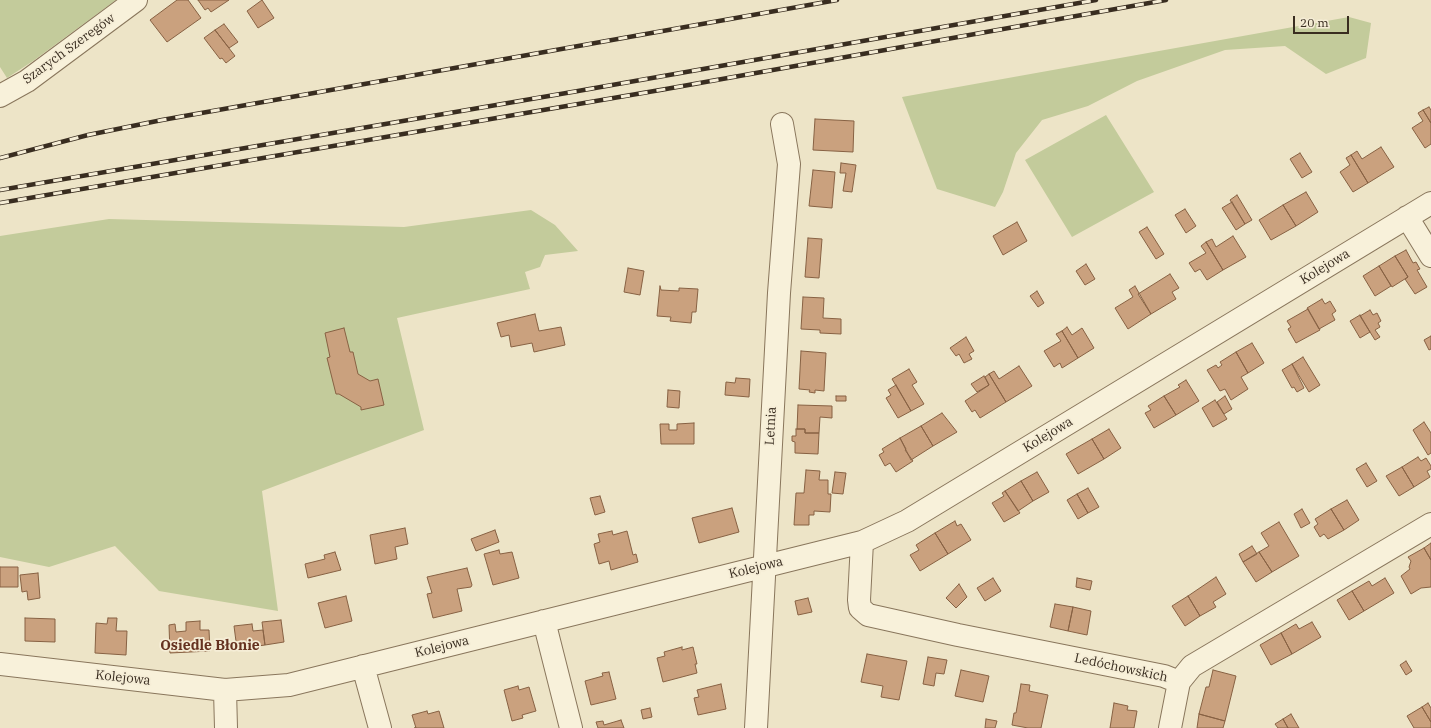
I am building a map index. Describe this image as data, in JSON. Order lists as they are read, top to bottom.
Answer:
{
  "streets": {
    "street": [
      "Szarych Szeregów",
      "Kolejowa",
      "Letnia",
      "Ledóchowskich"
    ]
  },
  "crossings": [
    ["Kolejowa", "Letnia"],
    ["Kolejowa", "Ledóchowskich"]
  ],
  "districts": ["Osiedle Błonie"],
  "scale_bar": "20 m"
}
